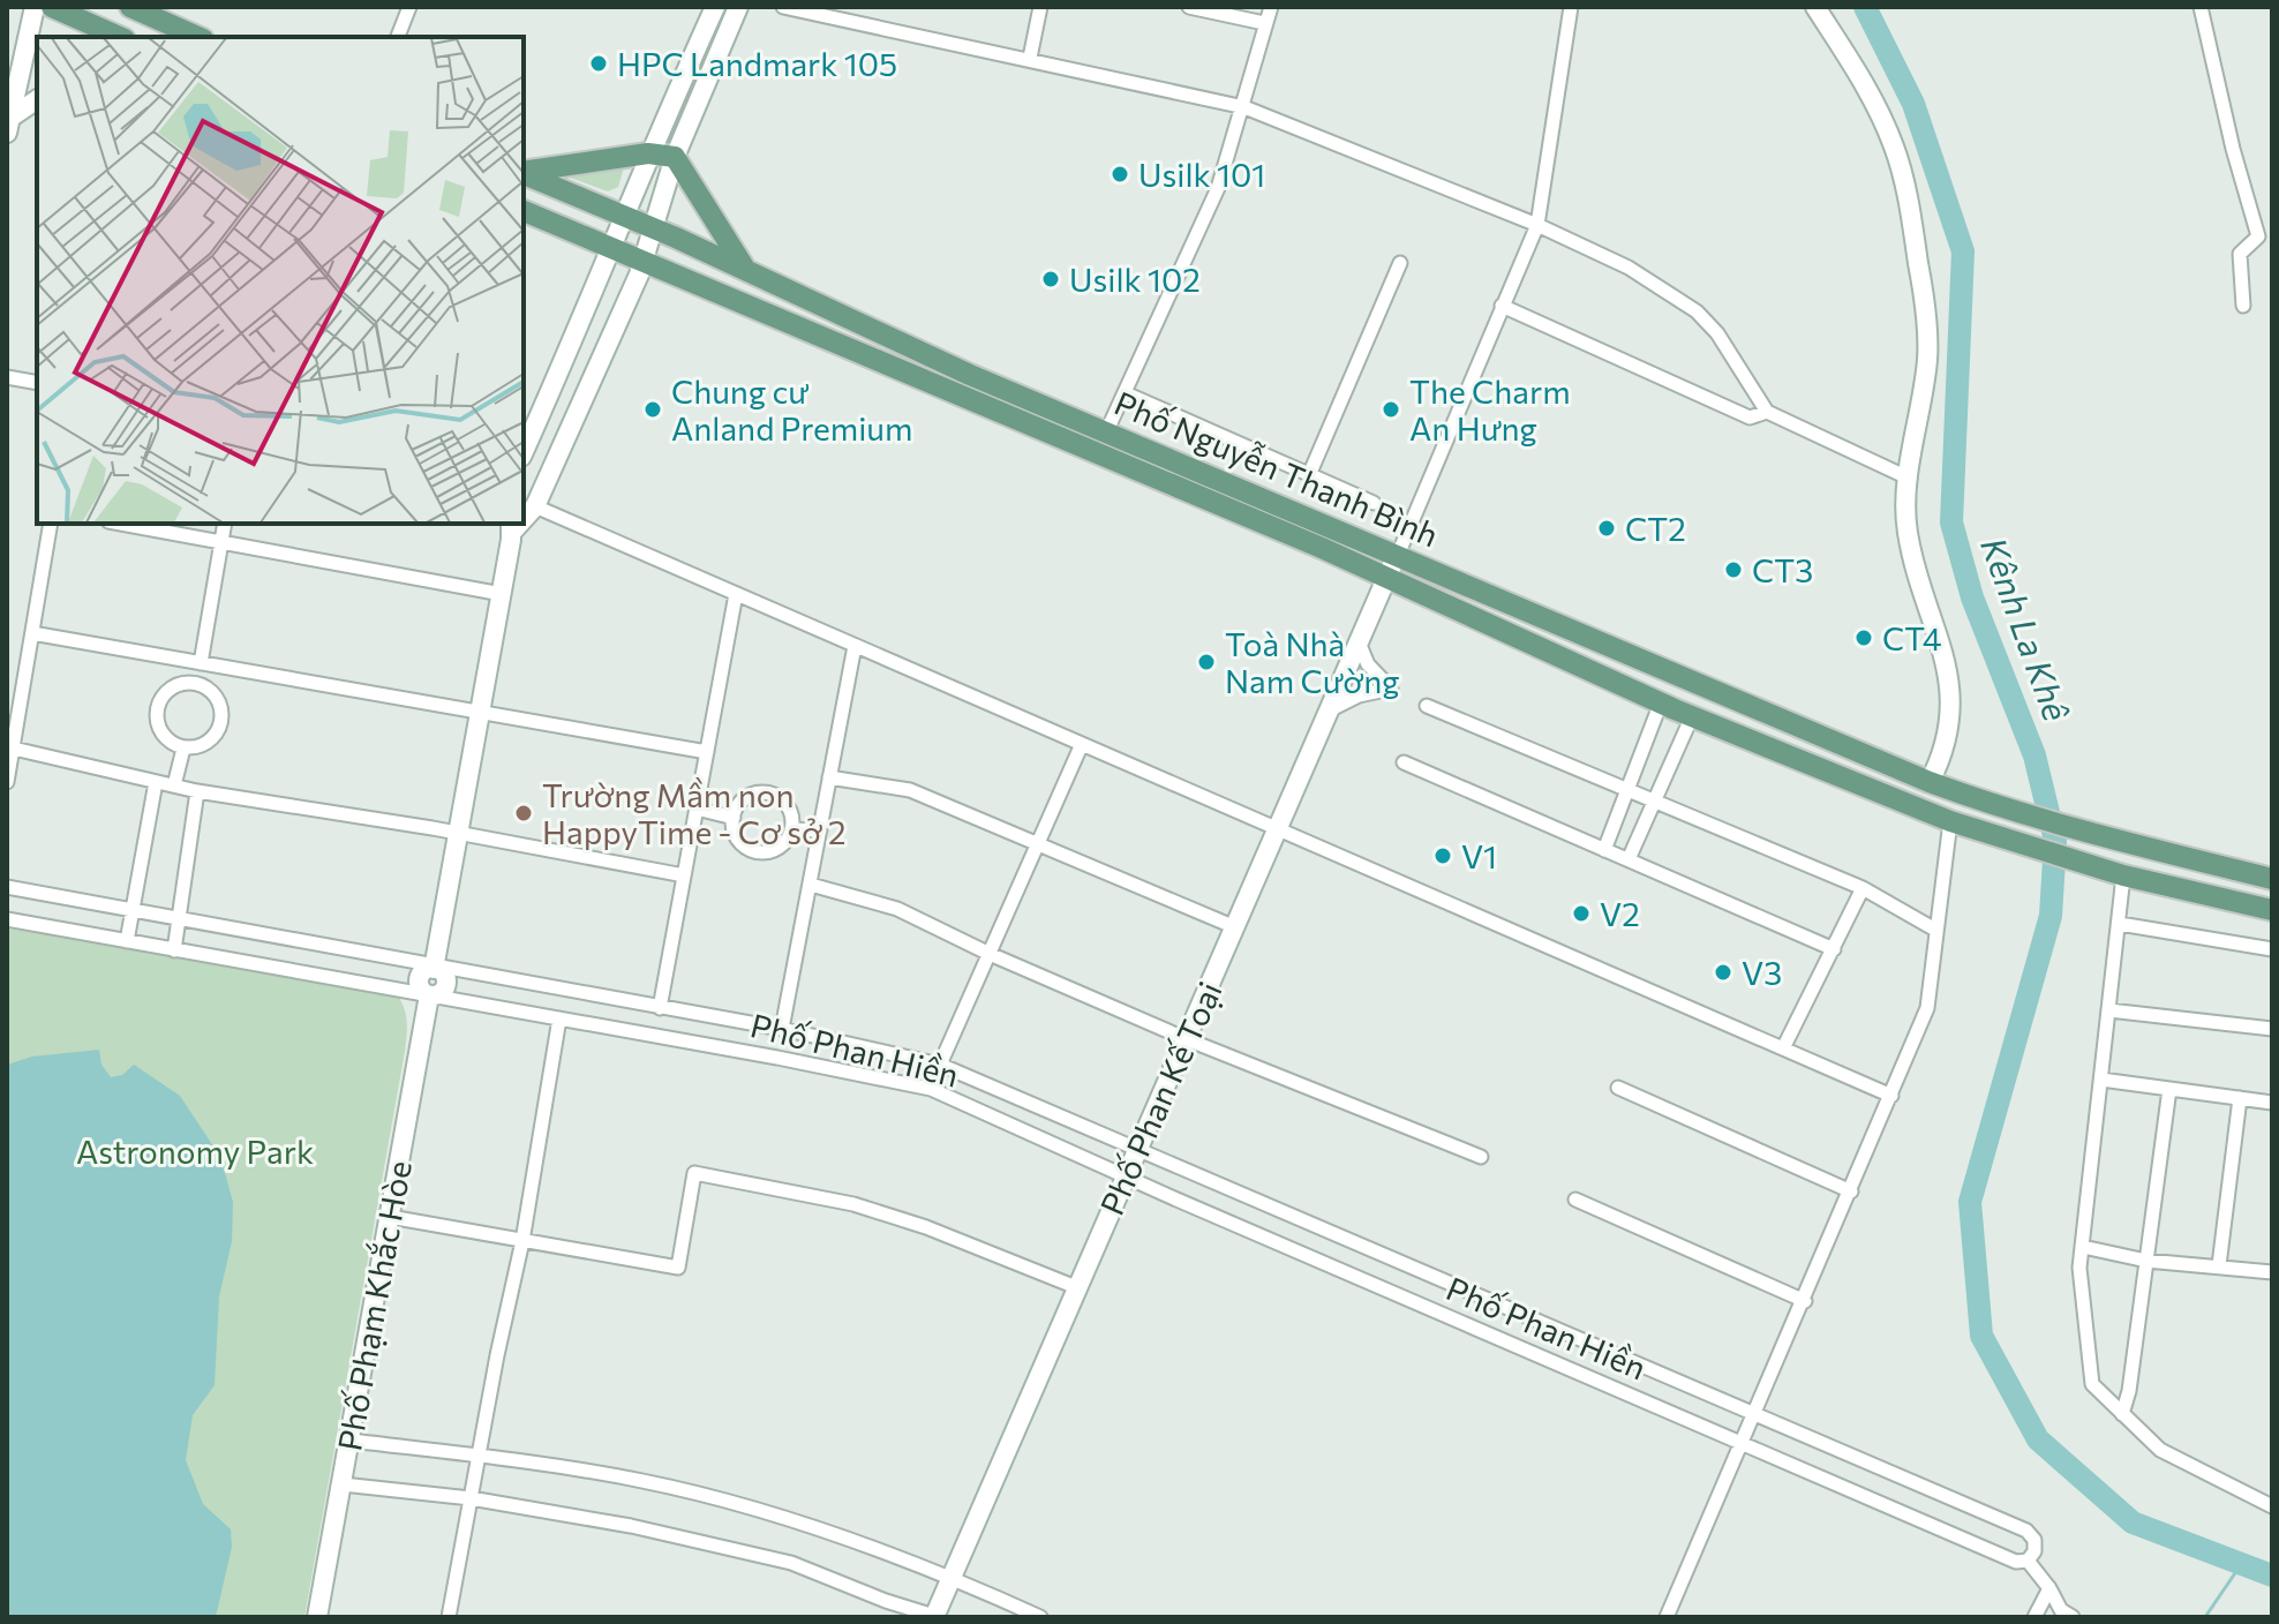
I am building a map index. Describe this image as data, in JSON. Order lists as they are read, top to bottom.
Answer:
{
  "streets": {
    "main road": ["Phố Nguyễn Thanh Bình"],
    "street": ["Phố Phan Hiền", "Phố Phan Kế Toại", "Phố Phạm Khắc Hòe"]
  },
  "crossings": [
    ["Phố Nguyễn Thanh Bình", "Phố Phan Kế Toại"],
    ["Phố Phan Hiền", "Phố Phan Kế Toại"],
    ["Phố Phan Hiền", "Phố Phạm Khắc Hòe"]
  ],
  "water": ["Kênh La Khê"],
  "parks": ["Astronomy Park"],
  "places": [
    "HPC Landmark 105",
    "Usilk 101",
    "Usilk 102",
    "Chung cư Anland Premium",
    "The Charm An Hưng",
    "CT2",
    "CT3",
    "CT4",
    "Toà Nhà Nam Cường",
    "Trường Mầm non HappyTime - Cơ sở 2",
    "V1",
    "V2",
    "V3"
  ]
}
